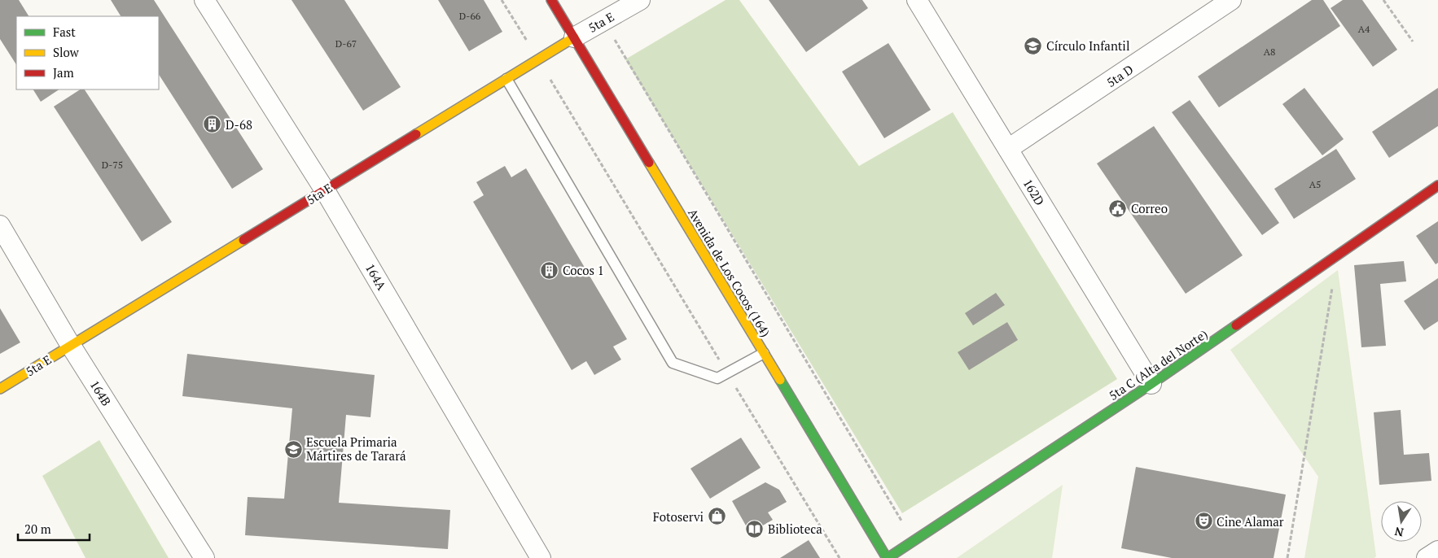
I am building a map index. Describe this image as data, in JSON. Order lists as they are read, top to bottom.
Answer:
{
  "streets": {
    "street": [
      "5ta E",
      "5ta D",
      "162D",
      "Avenida de Los Cocos (164)",
      "164A",
      "5ta C (Alta del Norte)",
      "164B"
    ]
  },
  "crossings": [
    ["5ta E", "Avenida de Los Cocos (164)"],
    ["5ta E", "164A"],
    ["5ta E", "164B"],
    ["5ta D", "162D"],
    ["162D", "5ta C (Alta del Norte)"],
    ["Avenida de Los Cocos (164)", "5ta C (Alta del Norte)"]
  ],
  "places": {
    "school or university": ["Círculo Infantil", "Escuela Primaria Mártires de Tarará"],
    "building": ["D-68", "Cocos 1"],
    "public building": ["Correo"],
    "shop": ["Fotoservi"],
    "theatre": ["Cine Alamar"],
    "library": ["Biblioteca"]
  },
  "house_numbers": [
    "D-66",
    "A4",
    "D-67",
    "A8",
    "D-75",
    "A5"
  ],
  "legend": ["Fast", "Slow", "Jam"],
  "scale_bar": "20 m",
  "north": "bottom"
}
